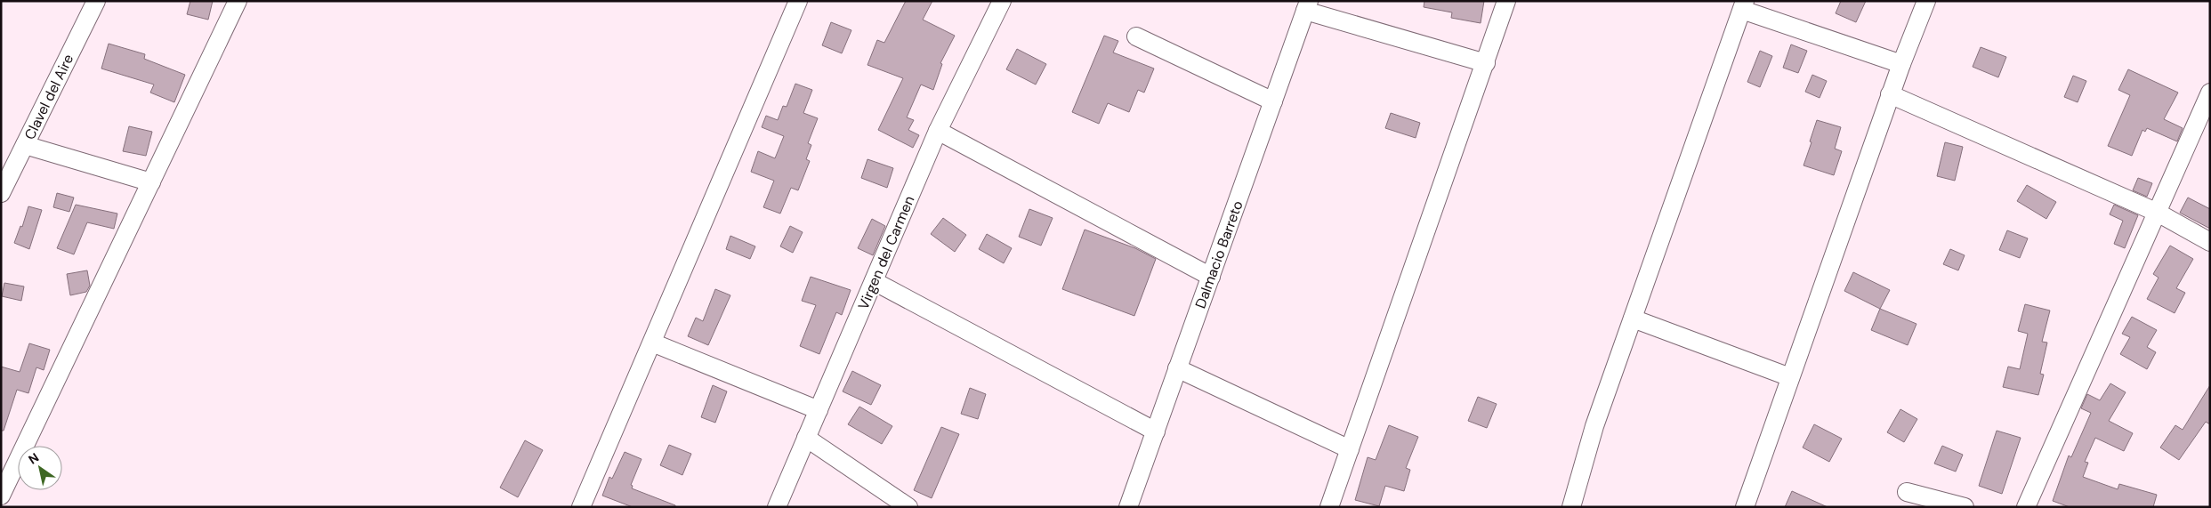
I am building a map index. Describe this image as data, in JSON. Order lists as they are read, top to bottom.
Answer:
{
  "streets": {
    "street": ["Clavel del Aire", "Virgen del Carmen", "Dalmacio Barreto"]
  },
  "north": "top left"
}
